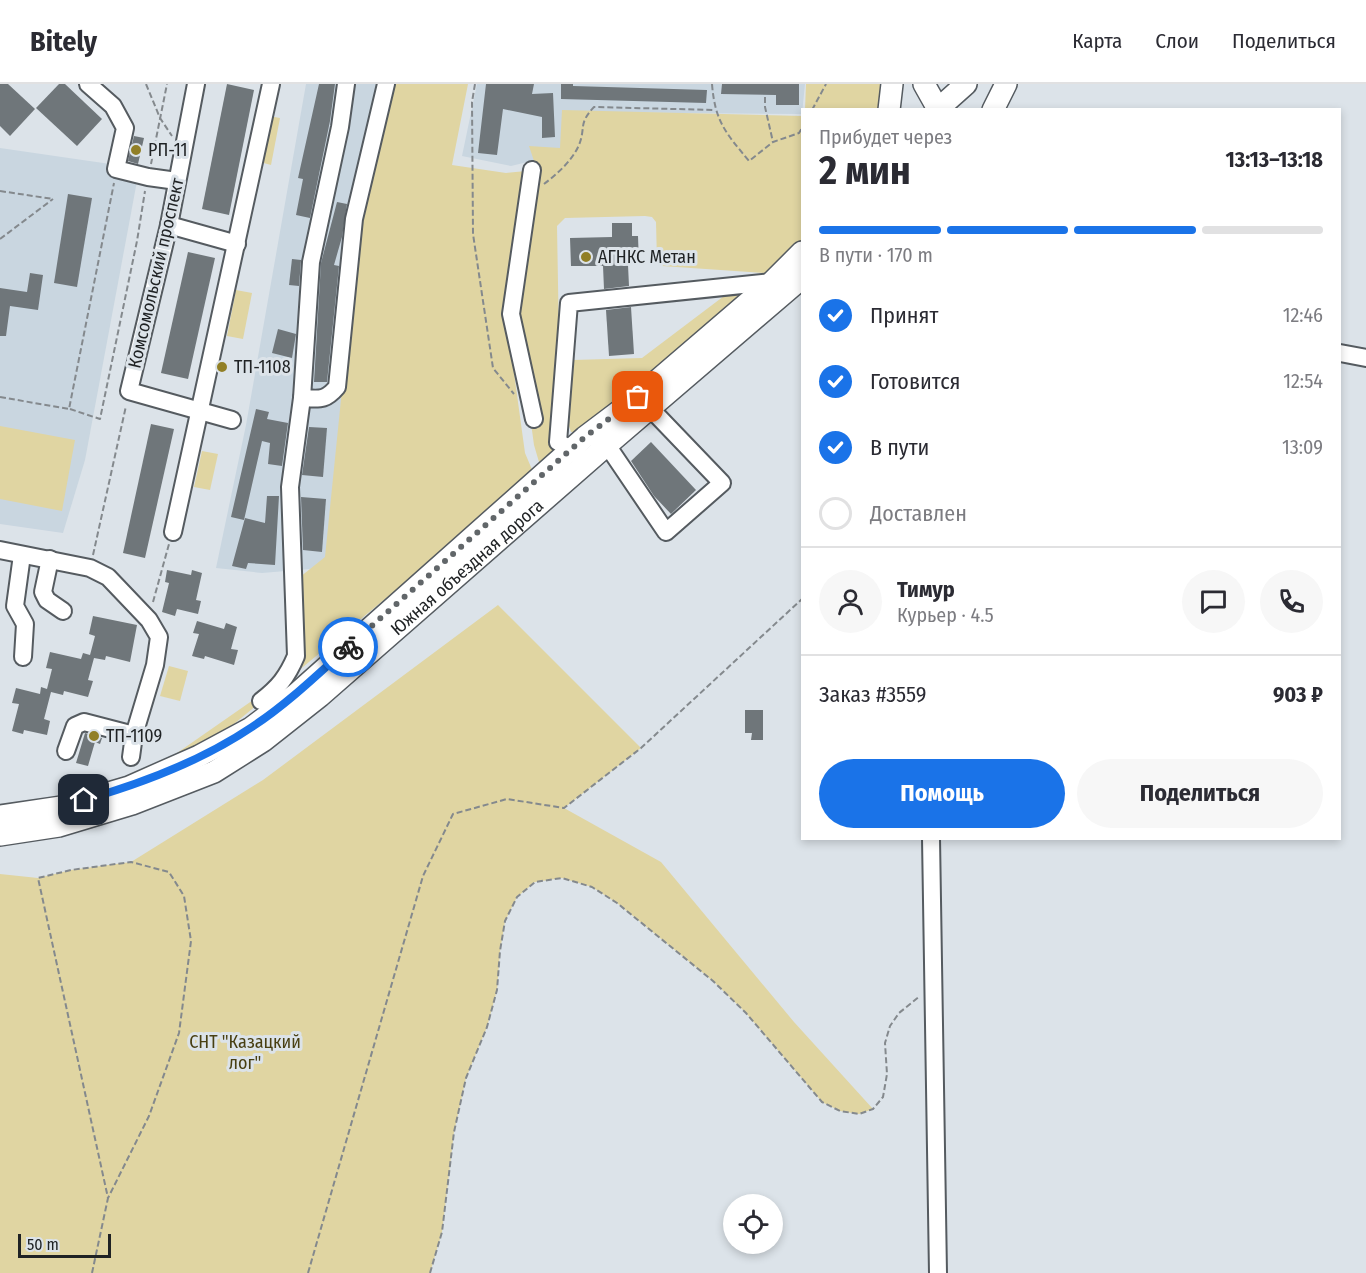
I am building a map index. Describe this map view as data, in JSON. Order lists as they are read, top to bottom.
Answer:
{
  "streets": {
    "main road": ["Южная объездная дорога"],
    "street": ["Комсомольский проспект"]
  },
  "parks": ["СНТ \"Казацкий лог\""],
  "places": [
    "РП-11",
    "АГНКС Метан",
    "ТП-1108",
    "ТП-1109"
  ],
  "scale_bar": "50 m",
  "page": {
    "header": "Bitely",
    "nav": ["Карта", "Слои", "Поделиться"],
    "heading": ["2 мин", "Прибудет через", "13:13–13:18"],
    "panel": [
      "Тимур",
      "Курьер · 4.5",
      "Заказ #3559",
      "903 ₽"
    ],
    "bar": "В пути · 170 m",
    "list": [
      ["Принят", "12:46"],
      ["Готовится", "12:54"],
      ["В пути", "13:09"],
      "Доставлен"
    ],
    "buttons": ["Помощь", "Поделиться"],
    "scale": "50 m"
  }
}
